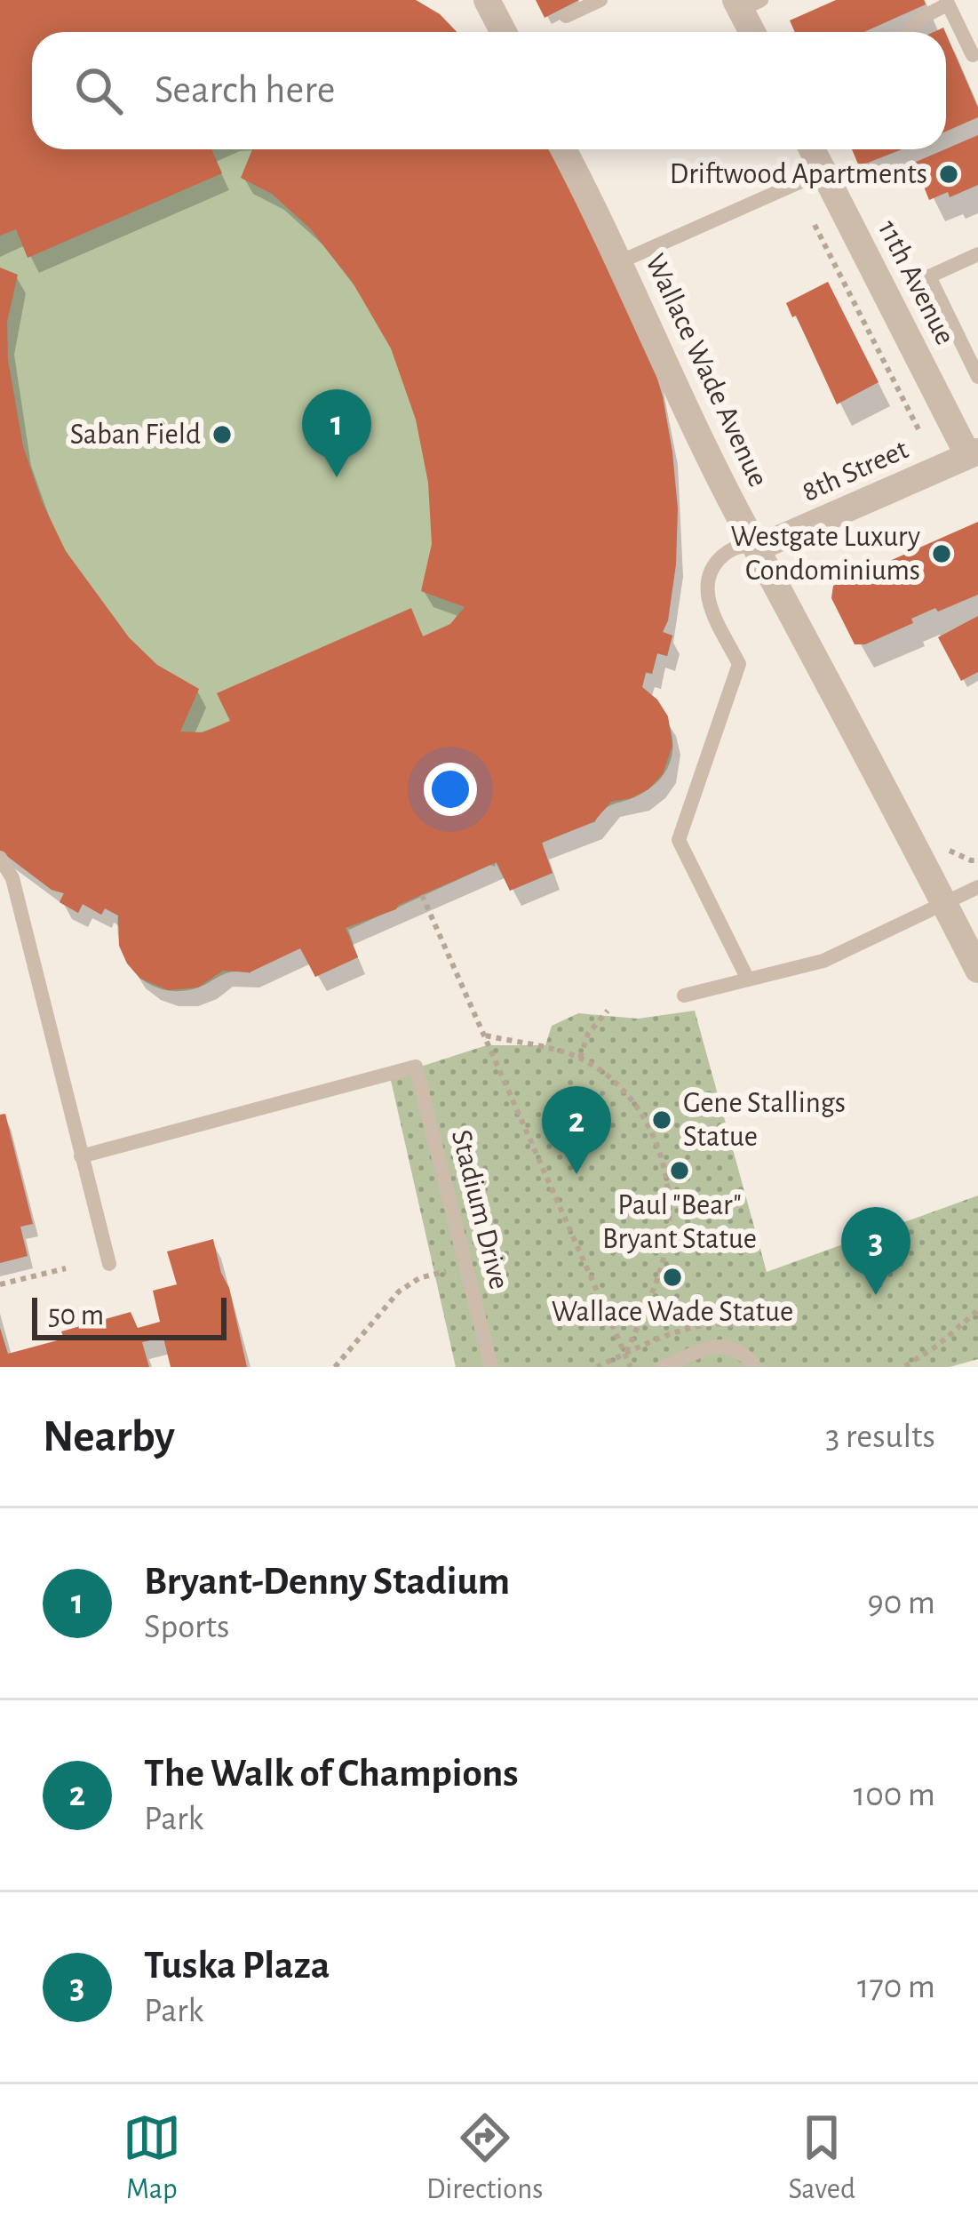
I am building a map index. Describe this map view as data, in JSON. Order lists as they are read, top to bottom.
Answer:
{
  "streets": {
    "street": ["11th Avenue", "Wallace Wade Avenue", "8th Street"],
    "lane": ["Stadium Drive"]
  },
  "crossings": [
    ["11th Avenue", "8th Street"],
    ["Wallace Wade Avenue", "8th Street"]
  ],
  "places": [
    "Driftwood Apartments",
    "Saban Field",
    "Westgate Luxury Condominiums",
    "Gene Stallings Statue",
    "Paul \"Bear\" Bryant Statue",
    "Wallace Wade Statue"
  ],
  "scale_bar": "50 m",
  "page": {
    "search": "Search here",
    "pins": ["1", "2", "3"],
    "scale": "50 m",
    "heading": ["Nearby", "3 results"],
    "list": [
      {
        "mark": "1",
        "name": "Bryant-Denny Stadium",
        "note": "Sports",
        "value": "90 m"
      },
      {
        "mark": "2",
        "name": "The Walk of Champions",
        "note": "Park",
        "value": "100 m"
      },
      {
        "mark": "3",
        "name": "Tuska Plaza",
        "note": "Park",
        "value": "170 m"
      }
    ],
    "nav": ["Map", "Directions", "Saved"]
  }
}
